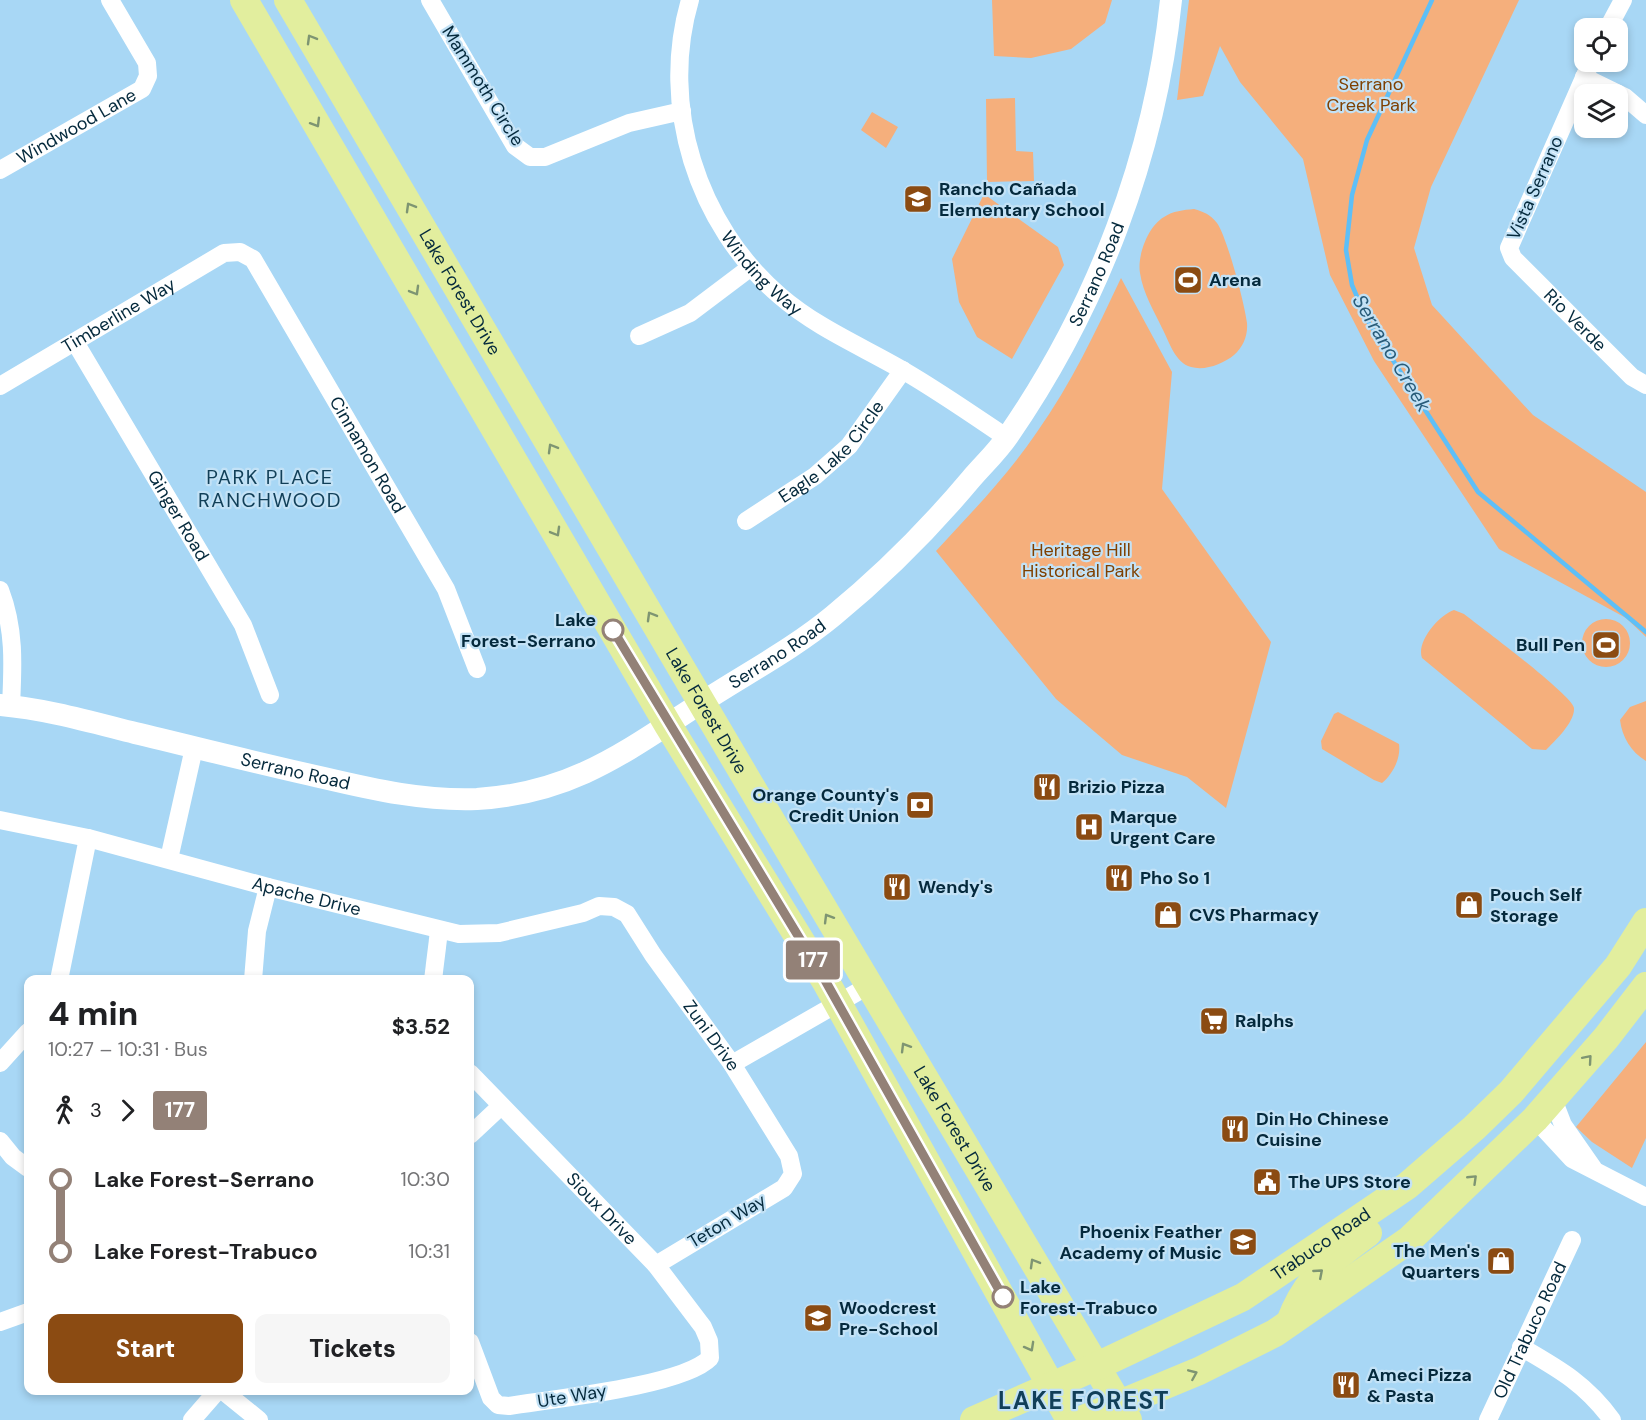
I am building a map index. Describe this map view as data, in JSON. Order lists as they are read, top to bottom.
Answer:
{
  "streets": {
    "main road": ["Lake Forest Drive", "Trabuco Road"],
    "street": [
      "Mammoth Circle",
      "Windwood Lane",
      "Vista Serrano",
      "Winding Way",
      "Serrano Road",
      "Timberline Way",
      "Rio Verde",
      "Eagle Lake Circle",
      "Cinnamon Road",
      "Ginger Road",
      "Apache Drive",
      "Zuni Drive",
      "Sioux Drive",
      "Teton Way",
      "Old Trabuco Road",
      "Ute Way"
    ]
  },
  "crossings": [
    ["Mammoth Circle", "Winding Way"],
    ["Vista Serrano", "Rio Verde"],
    ["Winding Way", "Serrano Road"],
    ["Winding Way", "Eagle Lake Circle"],
    ["Serrano Road", "Lake Forest Drive"],
    ["Lake Forest Drive", "Trabuco Road"],
    ["Timberline Way", "Cinnamon Road"],
    ["Timberline Way", "Ginger Road"],
    ["Apache Drive", "Zuni Drive"],
    ["Zuni Drive", "Teton Way"],
    ["Sioux Drive", "Teton Way"],
    ["Sioux Drive", "Ute Way"]
  ],
  "districts": ["PARK PLACE RANCHWOOD", "LAKE FOREST"],
  "water": ["Serrano Creek"],
  "parks": ["Serrano Creek Park", "Heritage Hill Historical Park"],
  "places": {
    "school or university": ["Rancho Cañada Elementary School", "Phoenix Feather Academy of Music", "Woodcrest Pre-School"],
    "sports": ["Arena", "Bull Pen"],
    "other": ["Lake Forest-Serrano", "Lake Forest-Trabuco"],
    "restaurant": [
      "Brizio Pizza",
      "Pho So 1",
      "Wendy's",
      "Din Ho Chinese Cuisine",
      "Ameci Pizza & Pasta"
    ],
    "bank": ["Orange County's Credit Union"],
    "hospital": ["Marque Urgent Care"],
    "shop": ["Pouch Self Storage", "CVS Pharmacy", "The Men's Quarters"],
    "supermarket": ["Ralphs"],
    "public building": ["The UPS Store"]
  },
  "lines": ["bus line 177"],
  "page": {
    "on_map": "177",
    "heading": ["4 min", "10:27 – 10:31 · Bus", "$3.52"],
    "legs": ["3", "177"],
    "list": [
      {
        "name": "Lake Forest-Serrano",
        "value": "10:30"
      },
      {
        "name": "Lake Forest-Trabuco",
        "value": "10:31"
      }
    ],
    "buttons": ["Start", "Tickets"]
  }
}
